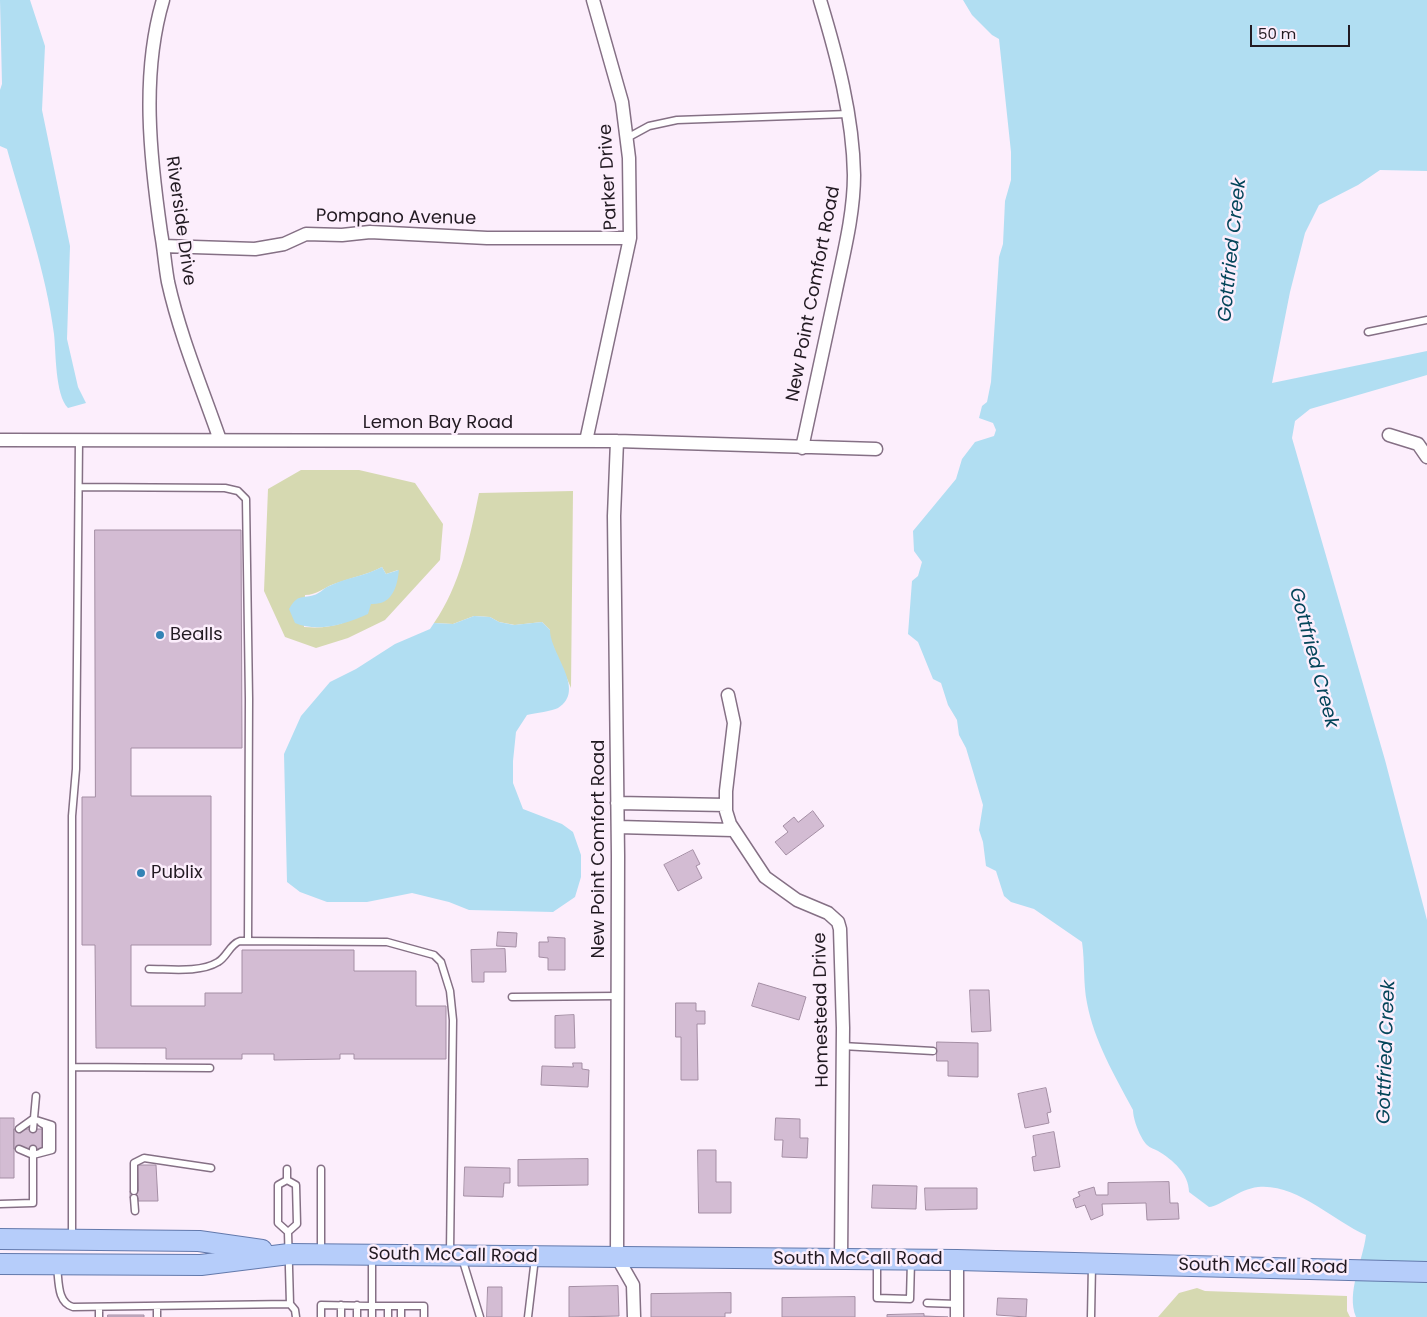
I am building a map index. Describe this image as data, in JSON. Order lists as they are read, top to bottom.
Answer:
{
  "streets": {
    "main road": ["South McCall Road"],
    "street": [
      "Parker Drive",
      "Pompano Avenue",
      "Riverside Drive",
      "New Point Comfort Road",
      "Lemon Bay Road",
      "Homestead Drive"
    ]
  },
  "crossings": [
    ["Parker Drive", "Pompano Avenue"],
    ["Parker Drive", "Lemon Bay Road"],
    ["Pompano Avenue", "Riverside Drive"],
    ["Riverside Drive", "Lemon Bay Road"],
    ["New Point Comfort Road", "Lemon Bay Road"],
    ["New Point Comfort Road", "South McCall Road"],
    ["Homestead Drive", "South McCall Road"]
  ],
  "water": ["Gottfried Creek"],
  "places": ["Bealls", "Publix"],
  "scale_bar": "50 m"
}
